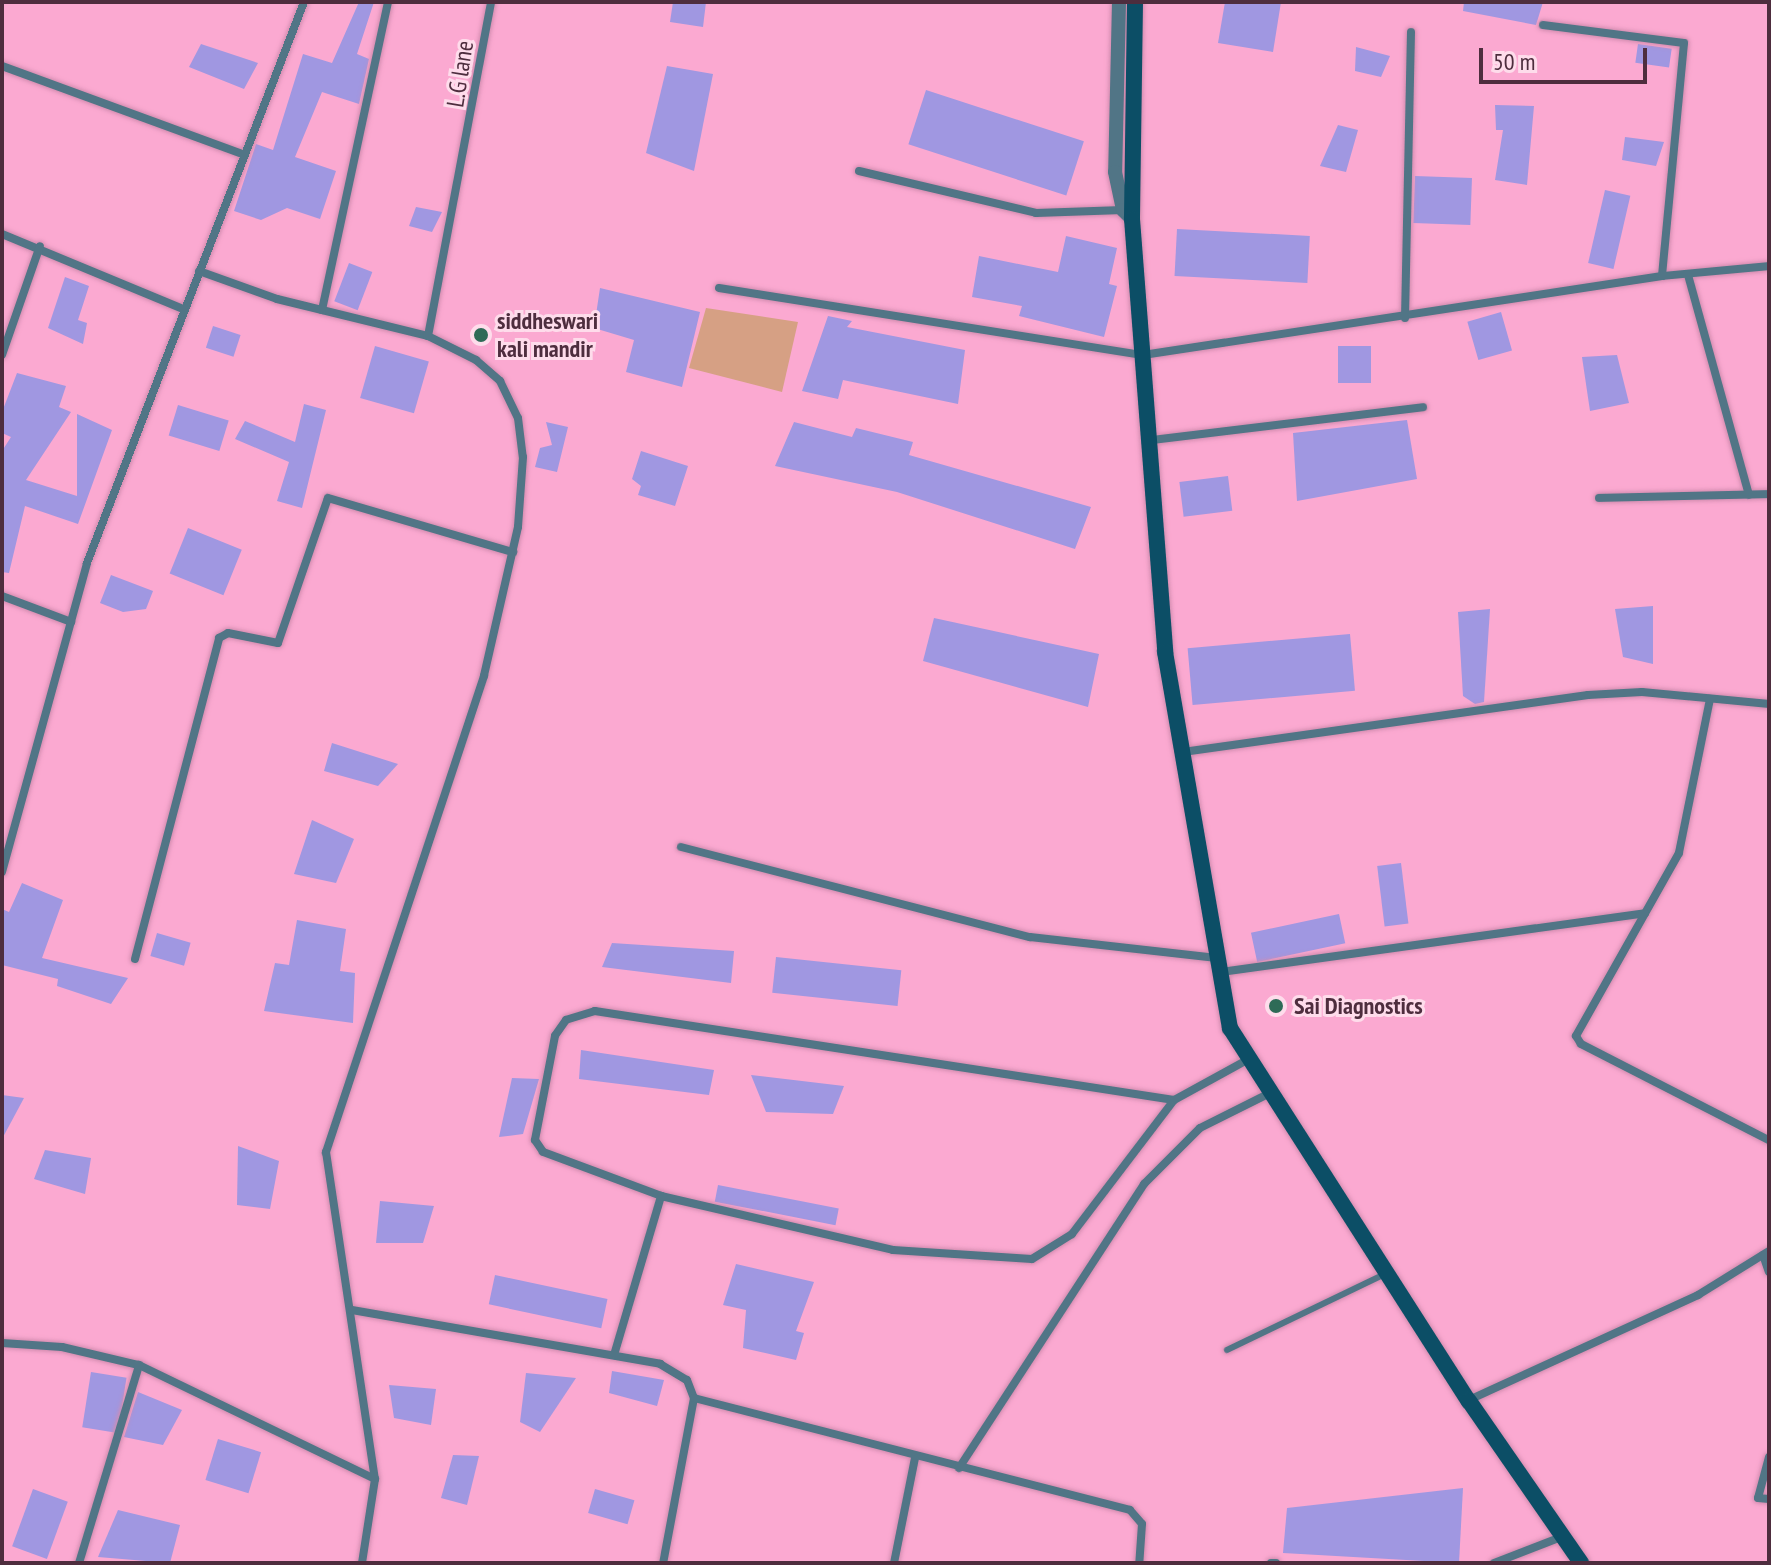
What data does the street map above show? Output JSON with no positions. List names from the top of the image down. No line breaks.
{"streets":{"street":["L.G lane"]},"places":["siddheswari kali mandir","Sai Diagnostics"],"scale_bar":"50 m"}
